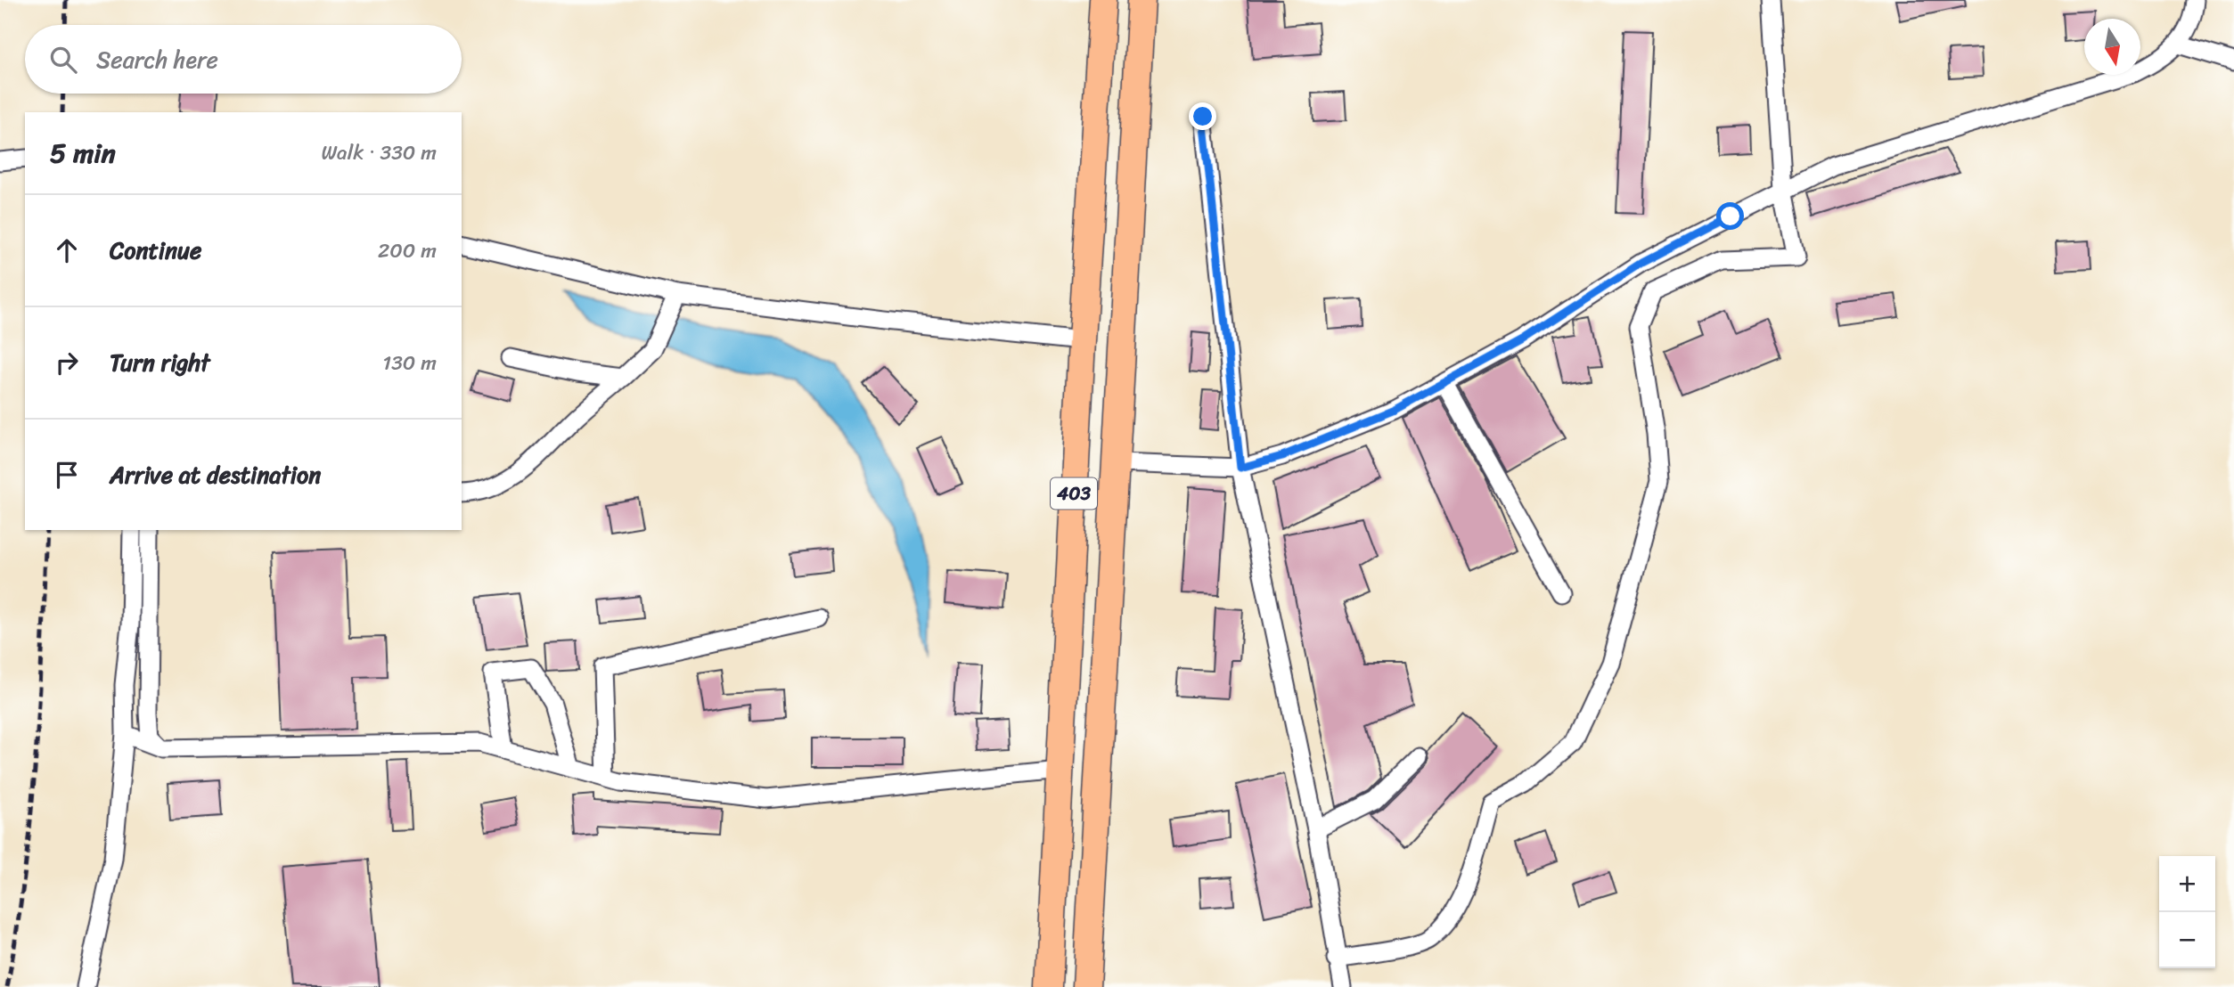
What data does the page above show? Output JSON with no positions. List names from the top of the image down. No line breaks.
{"streets":{"highway":["403"]},"north":"bottom","page":{"search":"Search here","heading":["5 min","Walk · 330 m"],"list":[["Continue","200 m"],["Turn right","130 m"],"Arrive at destination"],"map_buttons":["+","−"]}}
